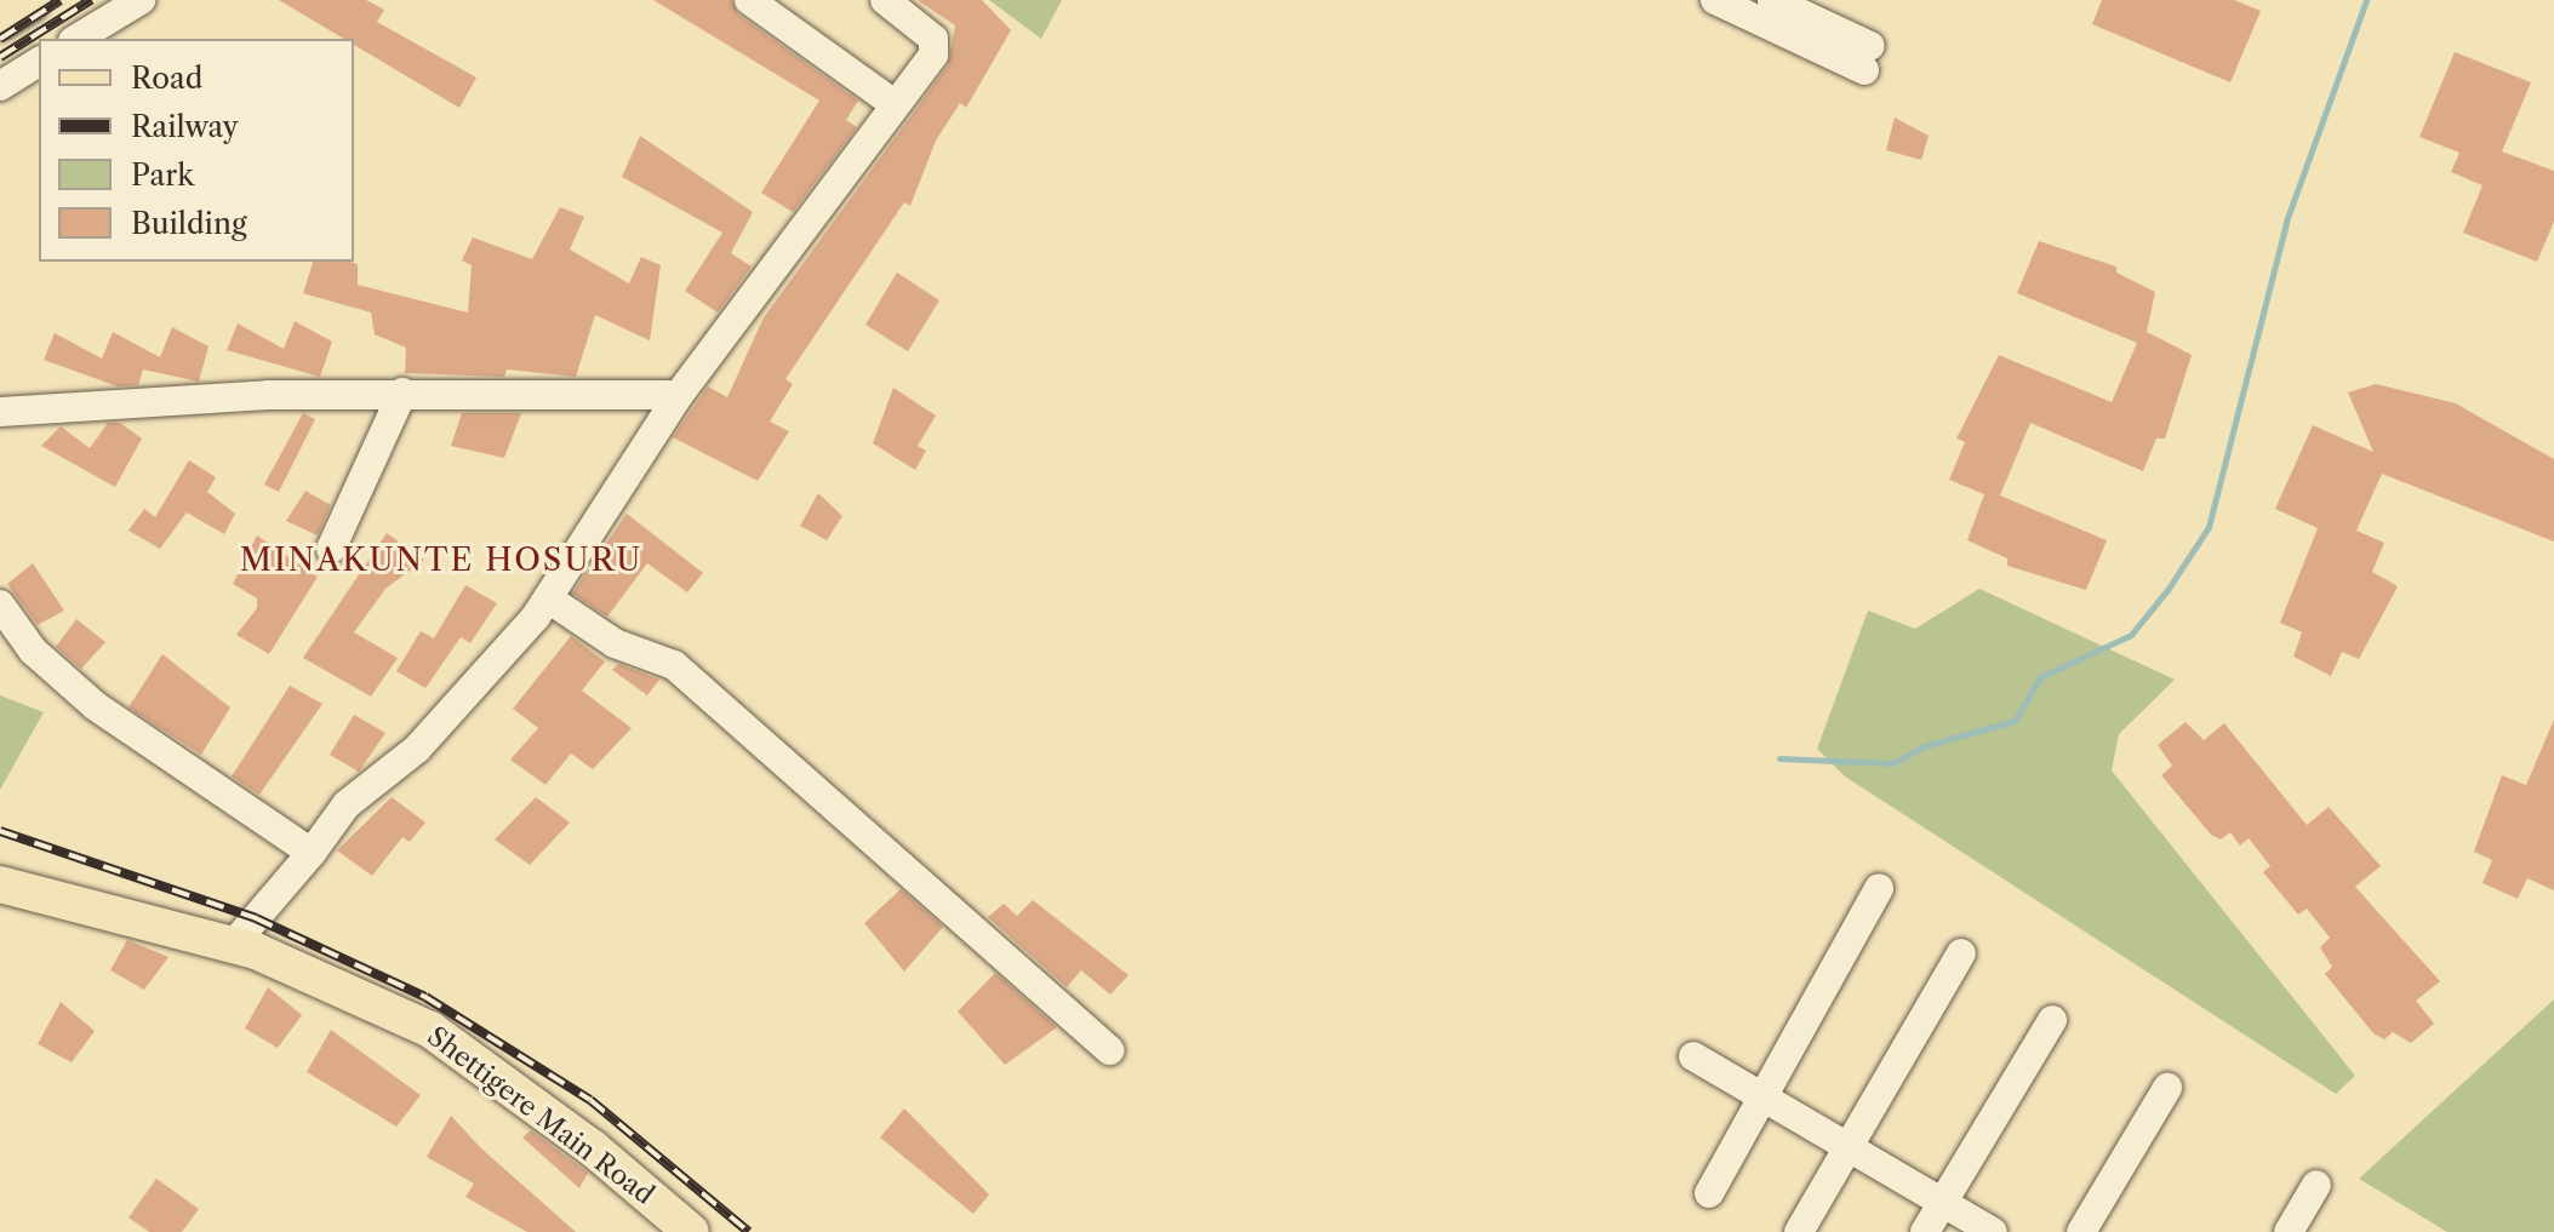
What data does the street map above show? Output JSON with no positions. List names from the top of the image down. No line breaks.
{"streets":{"main road":["Shettigere Main Road"]},"districts":["MINAKUNTE HOSURU"],"legend":["Road","Railway","Park","Building"]}
